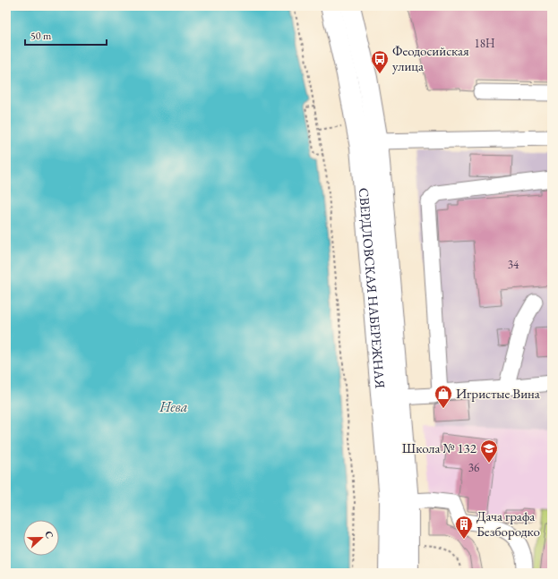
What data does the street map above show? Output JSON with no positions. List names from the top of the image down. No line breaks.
{"streets":{"main road":["СВЕРДЛОВСКАЯ НАБЕРЕЖНАЯ"]},"water":["Нева"],"places":{"bus stop":["Феодосийская улица"],"shop":["Игристые Вина"],"school or university":["Школа № 132"],"building":["Дача графа Безбородко"]},"house_numbers":["18Н","34","36"],"scale_bar":"50 m","north":"right"}
